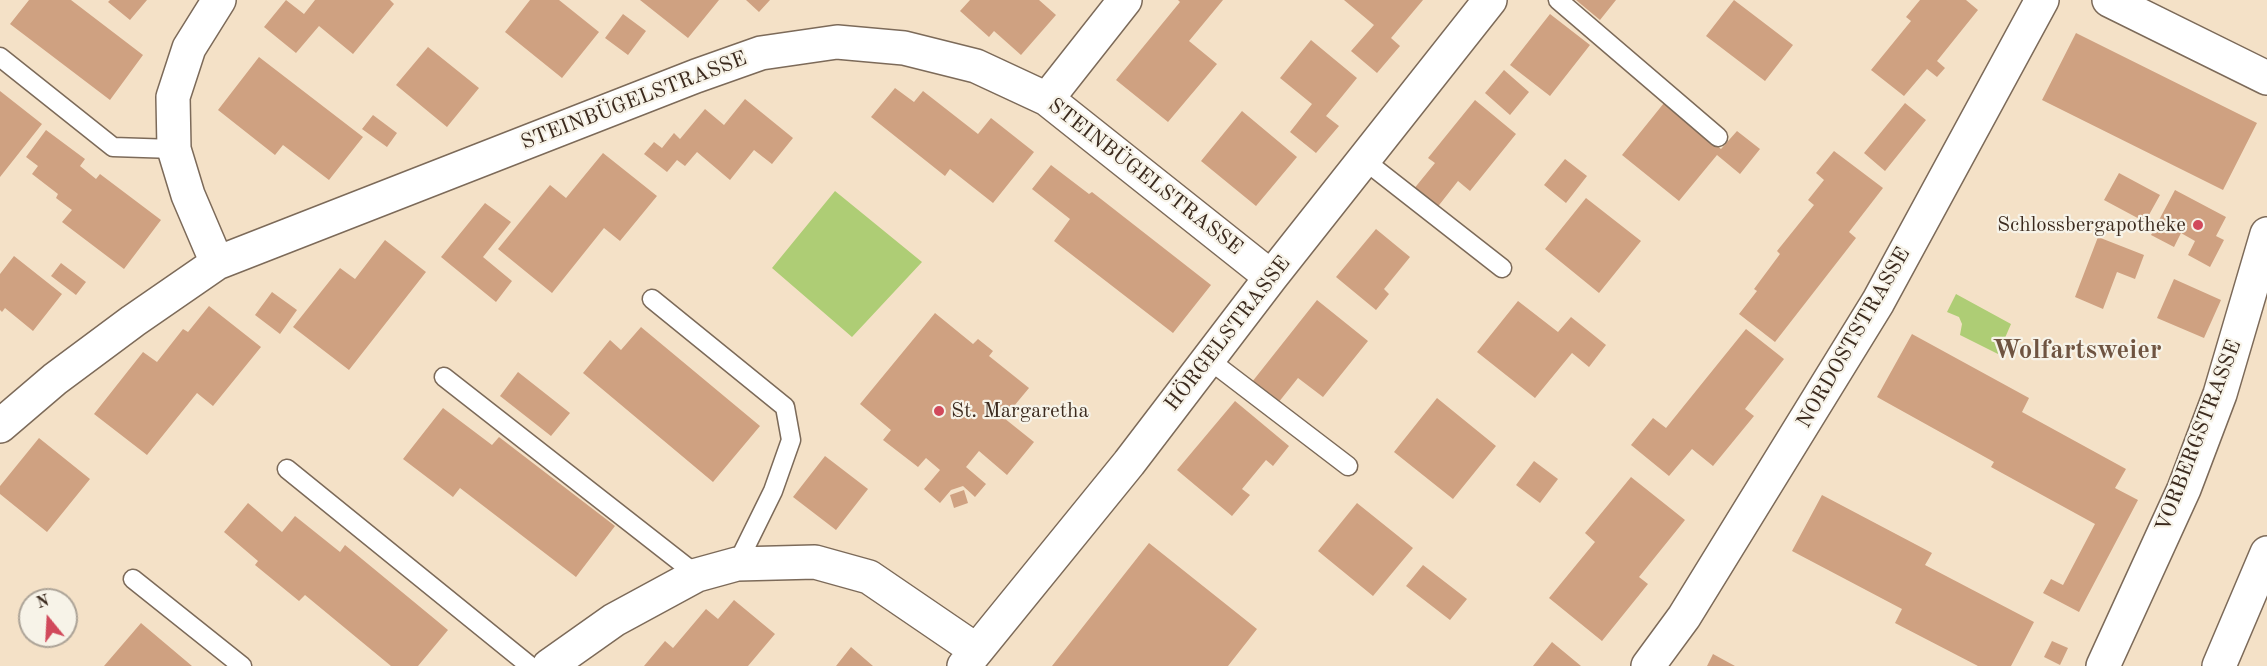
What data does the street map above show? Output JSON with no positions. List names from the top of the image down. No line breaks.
{"streets":{"street":["STEINBÜGELSTRASSE","HÖRGELSTRASSE","NORDOSTSTRASSE","VORBERGSTRASSE"]},"crossings":[["STEINBÜGELSTRASSE","HÖRGELSTRASSE"]],"districts":["Wolfartsweier"],"places":["Schlossbergapotheke","St. Margaretha"],"north":"top"}
